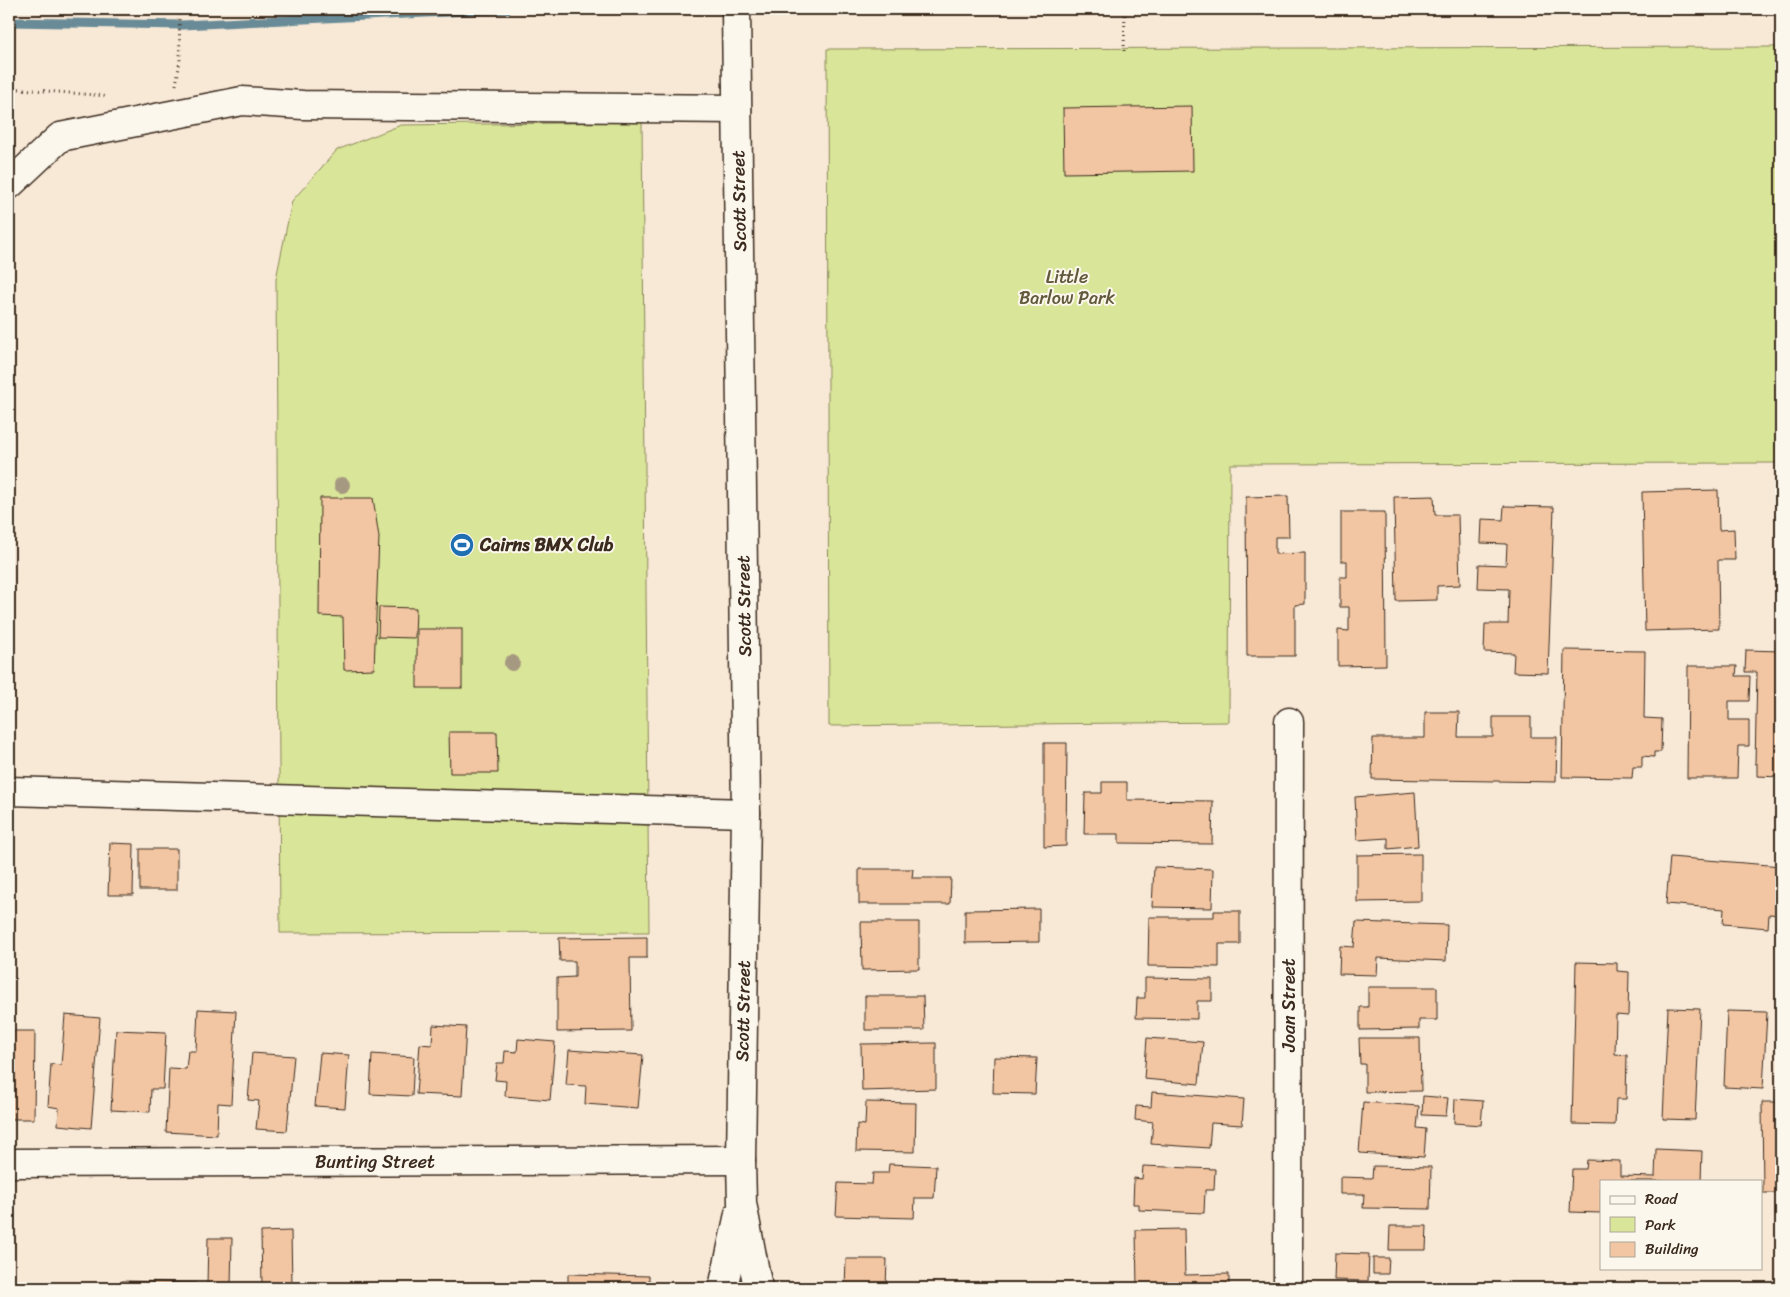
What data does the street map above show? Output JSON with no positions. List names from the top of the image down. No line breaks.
{"streets":{"street":["Scott Street","Joan Street","Bunting Street"]},"crossings":[["Scott Street","Bunting Street"]],"parks":["Little Barlow Park"],"places":{"sports":["Cairns BMX Club"]},"legend":["Road","Park","Building"]}
